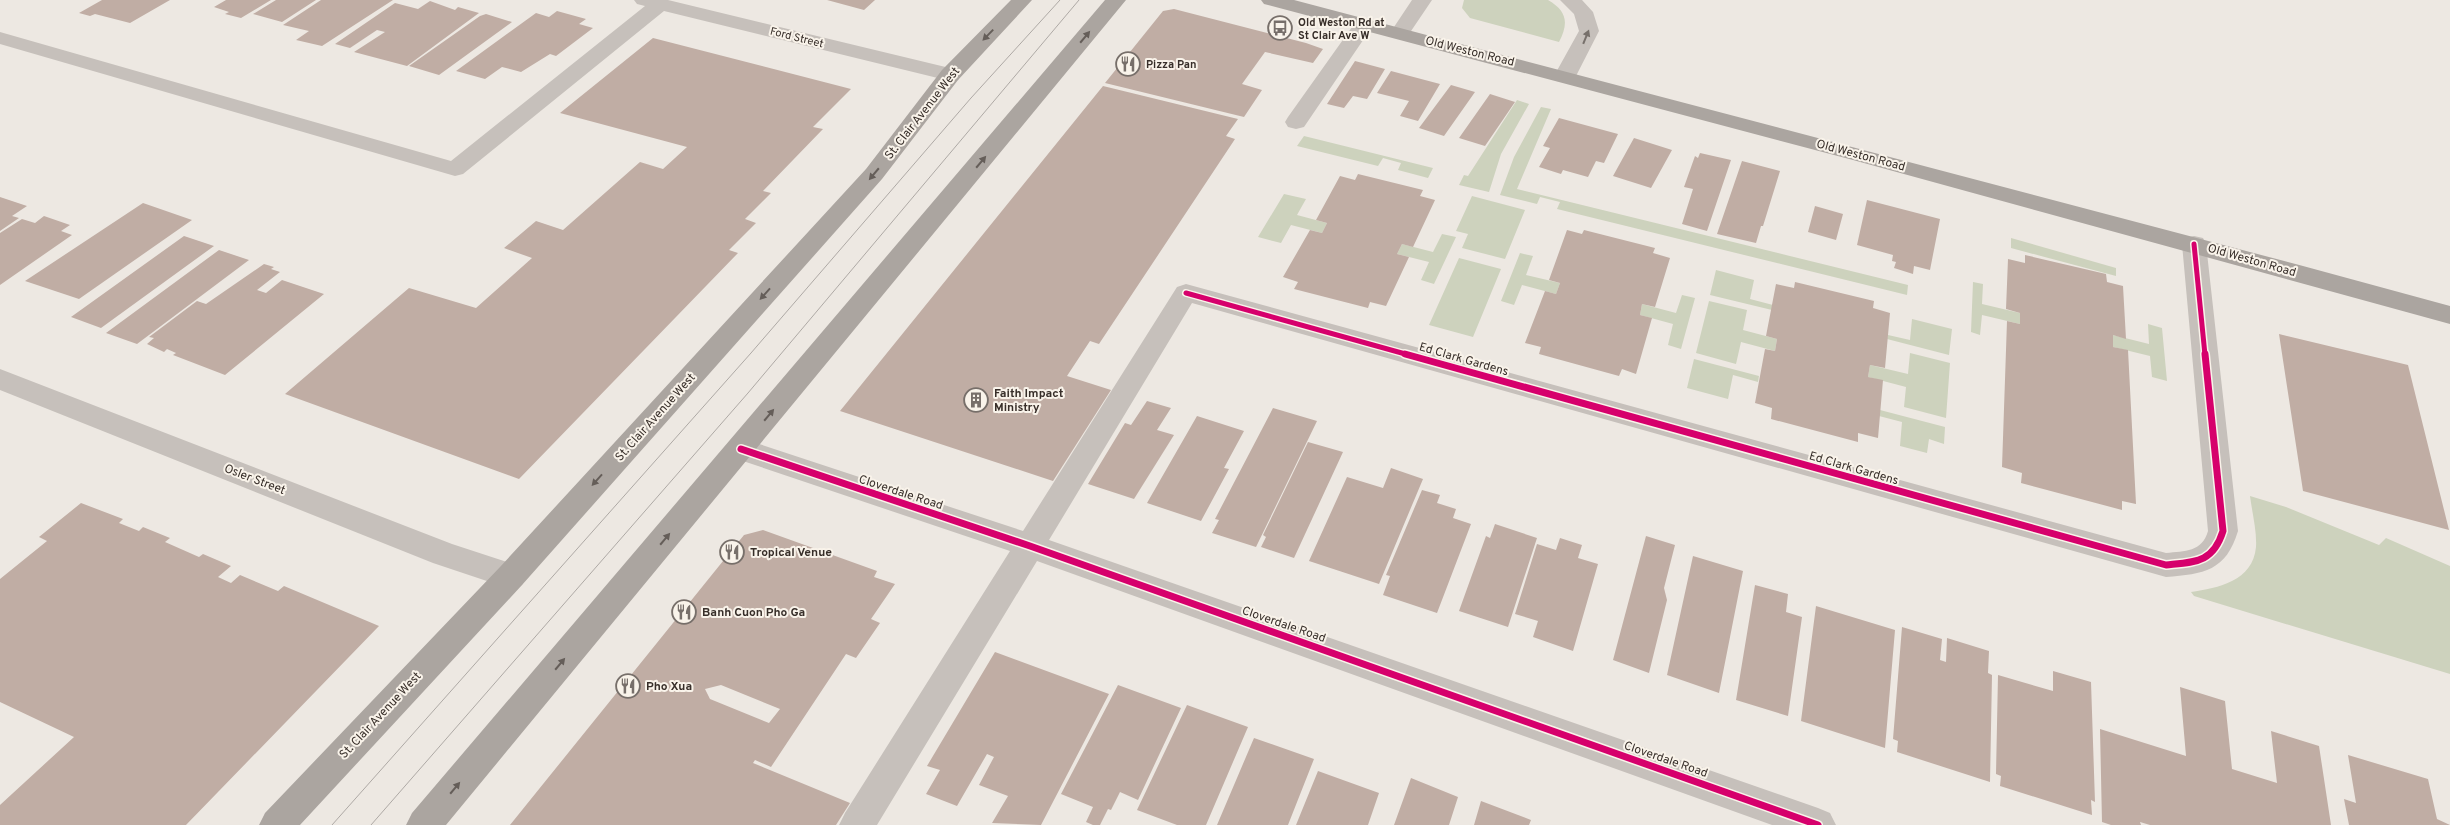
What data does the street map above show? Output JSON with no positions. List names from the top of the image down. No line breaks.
{"streets":{"main road":["Old Weston Road","St. Clair Avenue West"],"street":["Ford Street","Ed Clark Gardens","Osler Street","Cloverdale Road"]},"crossings":[["Ford Street","St. Clair Avenue West"],["Old Weston Road","Ed Clark Gardens"],["St. Clair Avenue West","Osler Street"],["Ed Clark Gardens","Cloverdale Road"]],"places":{"bus stop":["Old Weston Rd at St Clair Ave W"],"restaurant":["Pizza Pan","Tropical Venue","Banh Cuon Pho Ga","Pho Xua"],"building":["Faith Impact Ministry"]}}
